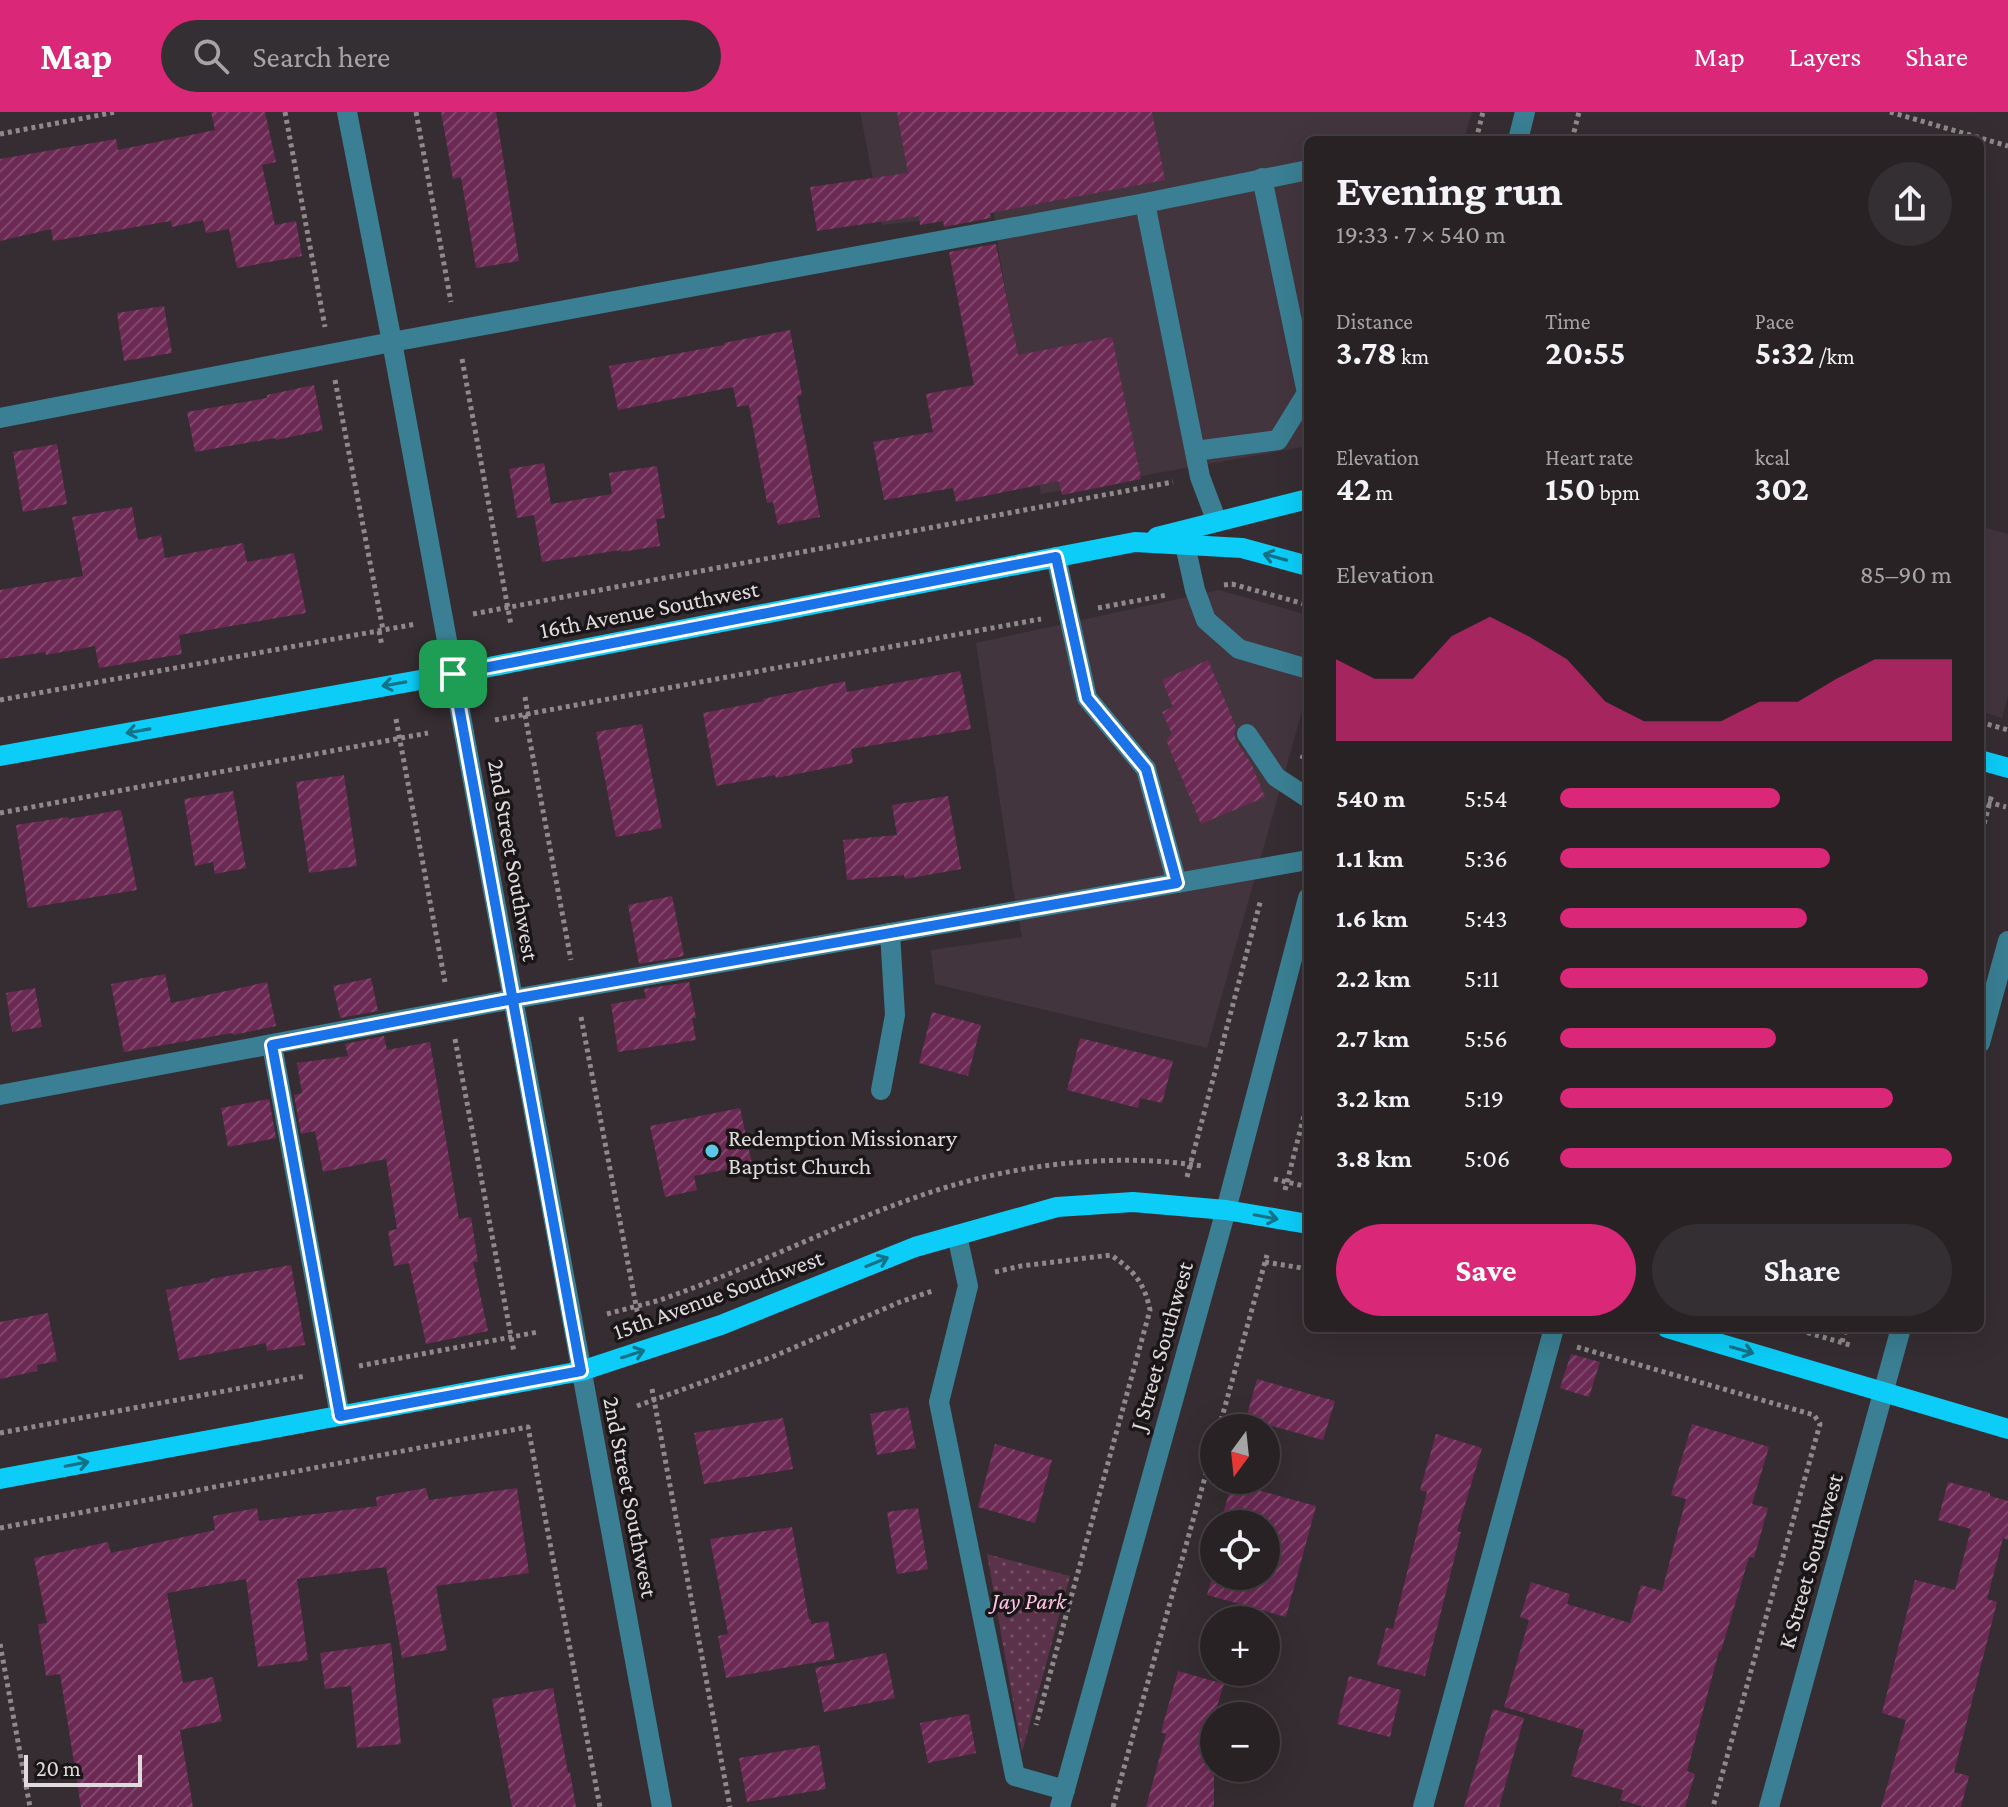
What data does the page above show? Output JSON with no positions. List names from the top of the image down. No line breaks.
{"streets":{"main road":["16th Avenue Southwest","15th Avenue Southwest"],"street":["2nd Street Southwest","J Street Southwest","K Street Southwest"]},"crossings":[["16th Avenue Southwest","2nd Street Southwest"],["2nd Street Southwest","15th Avenue Southwest"],["15th Avenue Southwest","J Street Southwest"]],"one_way":["16th Avenue Southwest","15th Avenue Southwest"],"parks":["Jay Park"],"places":["Redemption Missionary Baptist Church"],"scale_bar":"20 m","north":"bottom","page":{"header":"Map","search":"Search here","nav":["Map","Layers","Share"],"heading":["Evening run","19:33 · 7 × 540 m"],"stats":[["Distance","3.78 km"],["Time","20:55"],["Pace","5:32 /km"],["Elevation","42 m"],["Heart rate","150 bpm"],["kcal","302"]],"chart":["Elevation","85–90 m"],"list":[{"name":"540 m","note":"5:54"},{"name":"1.1 km","note":"5:36"},{"name":"1.6 km","note":"5:43"},{"name":"2.2 km","note":"5:11"},{"name":"2.7 km","note":"5:56"},{"name":"3.2 km","note":"5:19"},{"name":"3.8 km","note":"5:06"}],"buttons":["Save","Share"],"map_buttons":["+","−"],"scale":"20 m"}}
